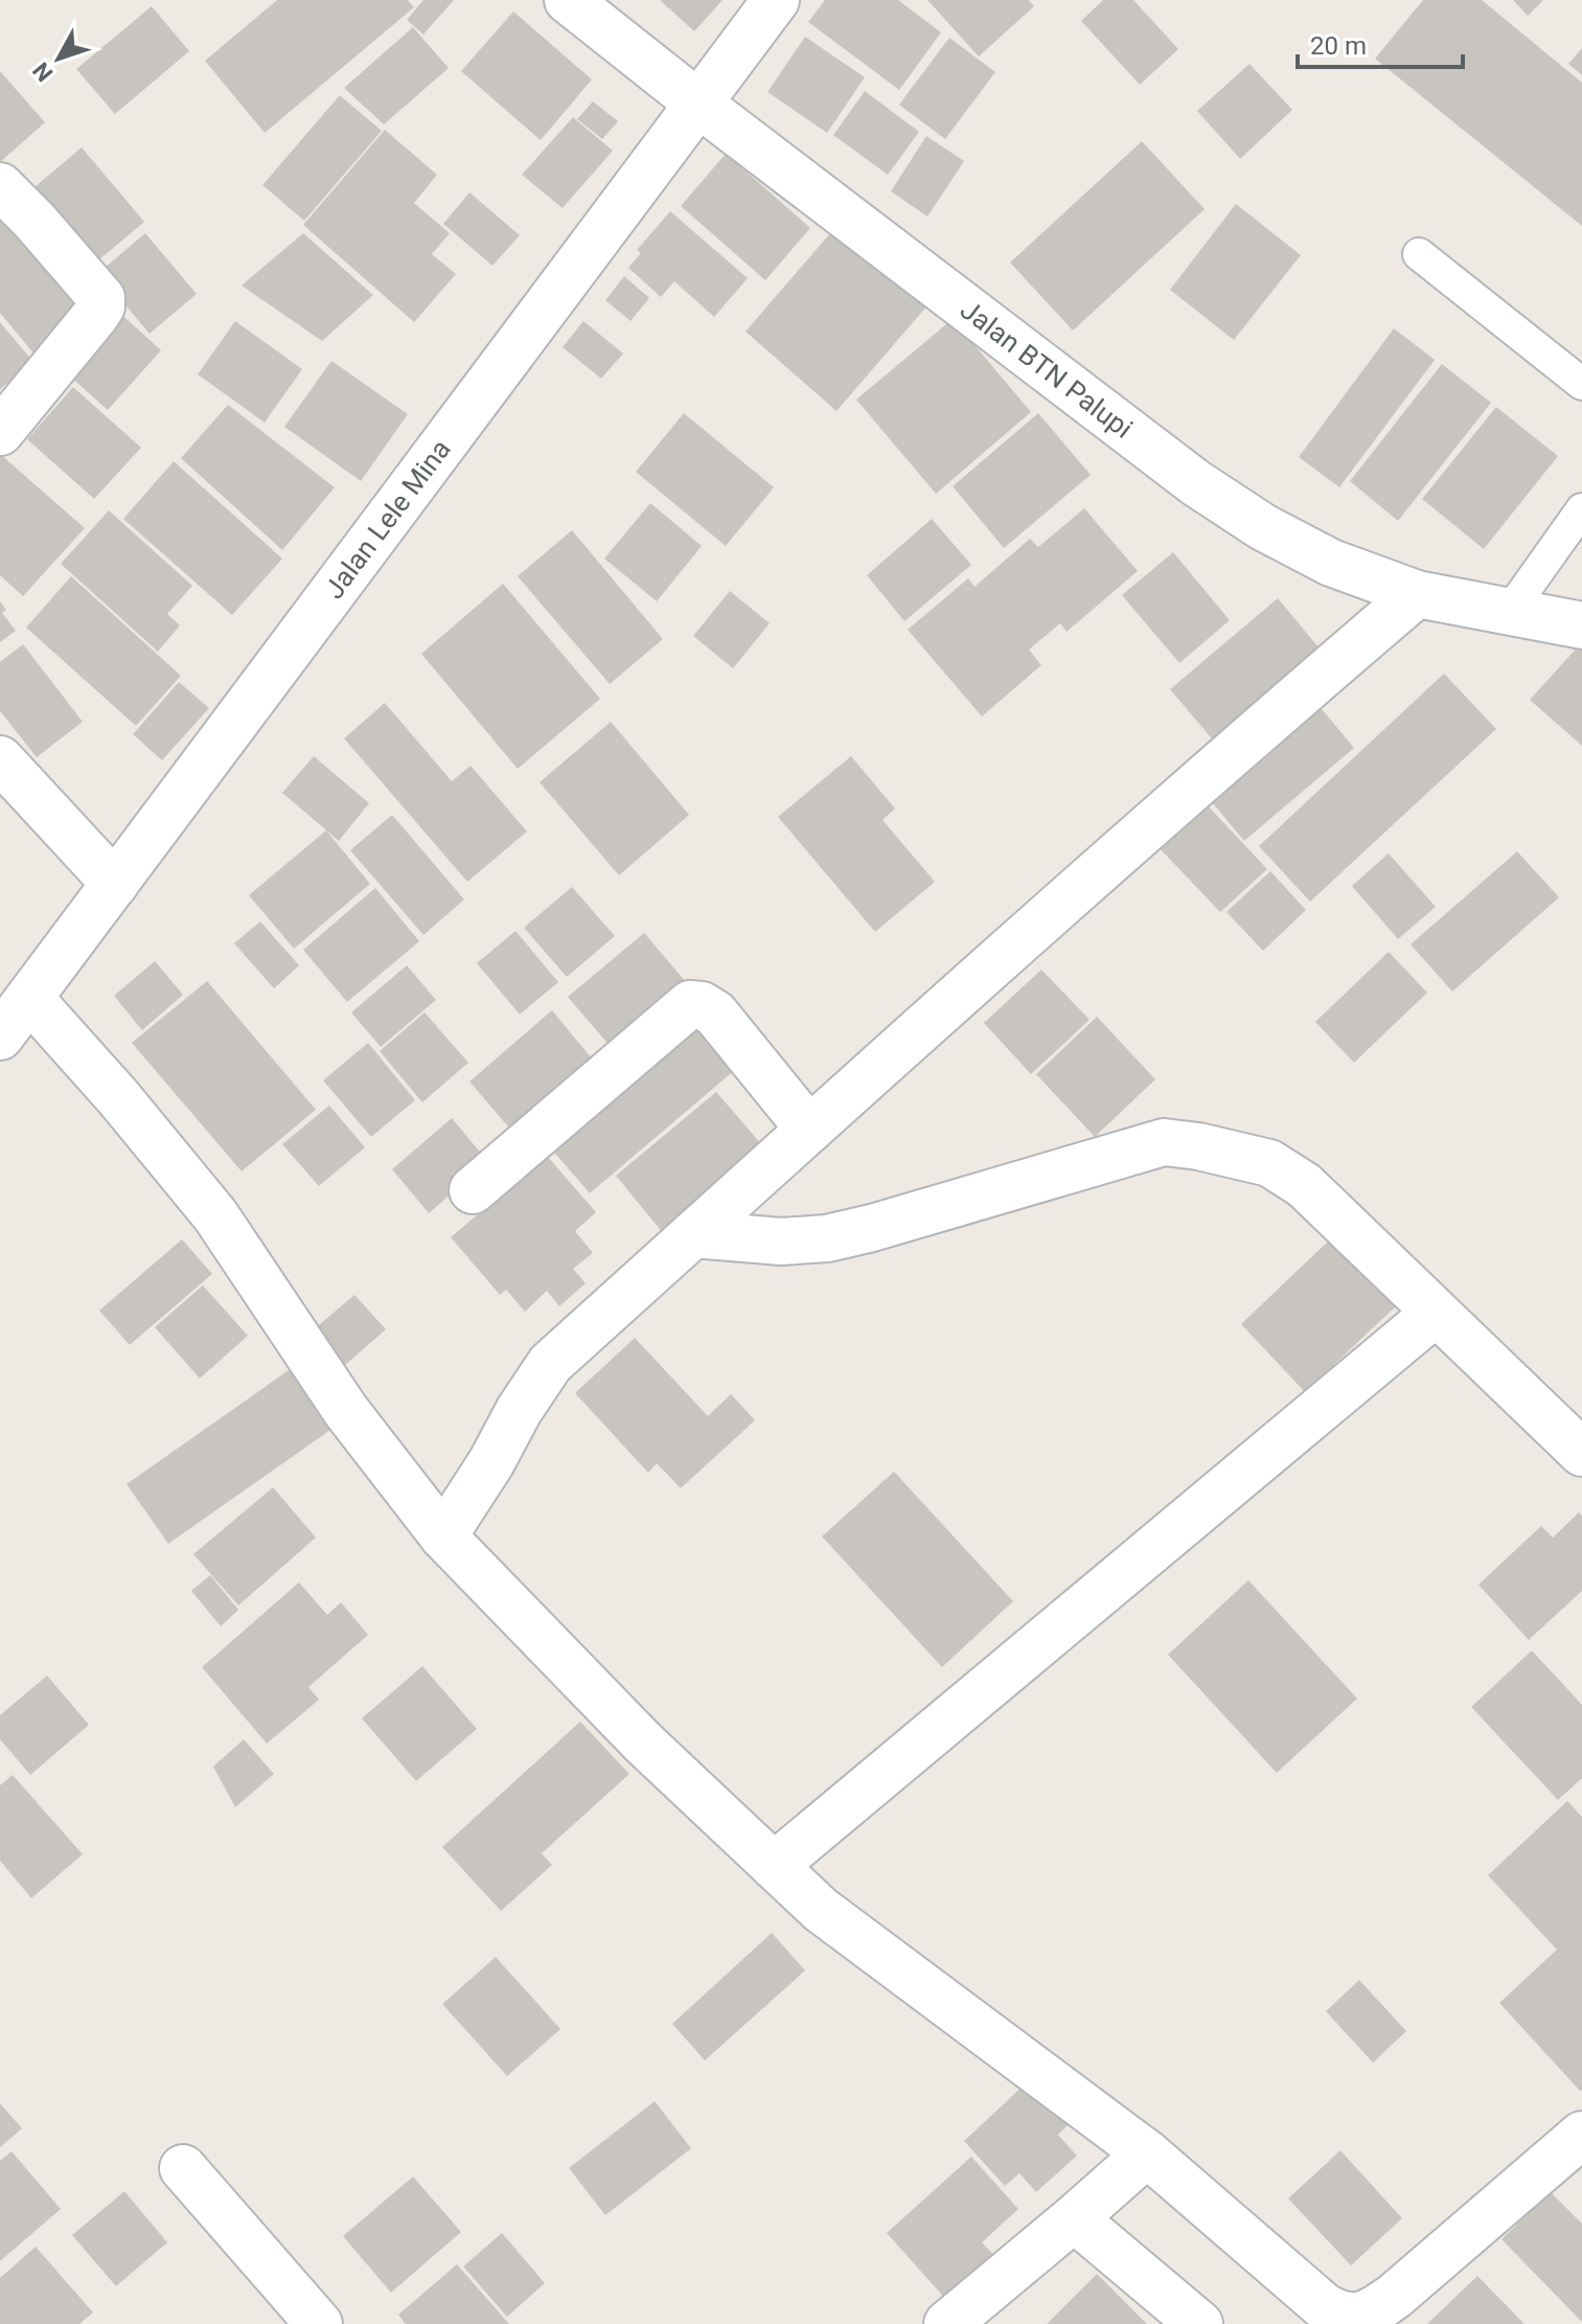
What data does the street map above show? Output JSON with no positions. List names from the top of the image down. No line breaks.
{"streets":{"street":["Jalan BTN Palupi","Jalan Lele Mina"]},"crossings":[["Jalan BTN Palupi","Jalan Lele Mina"]],"scale_bar":"20 m","north":"bottom left"}
